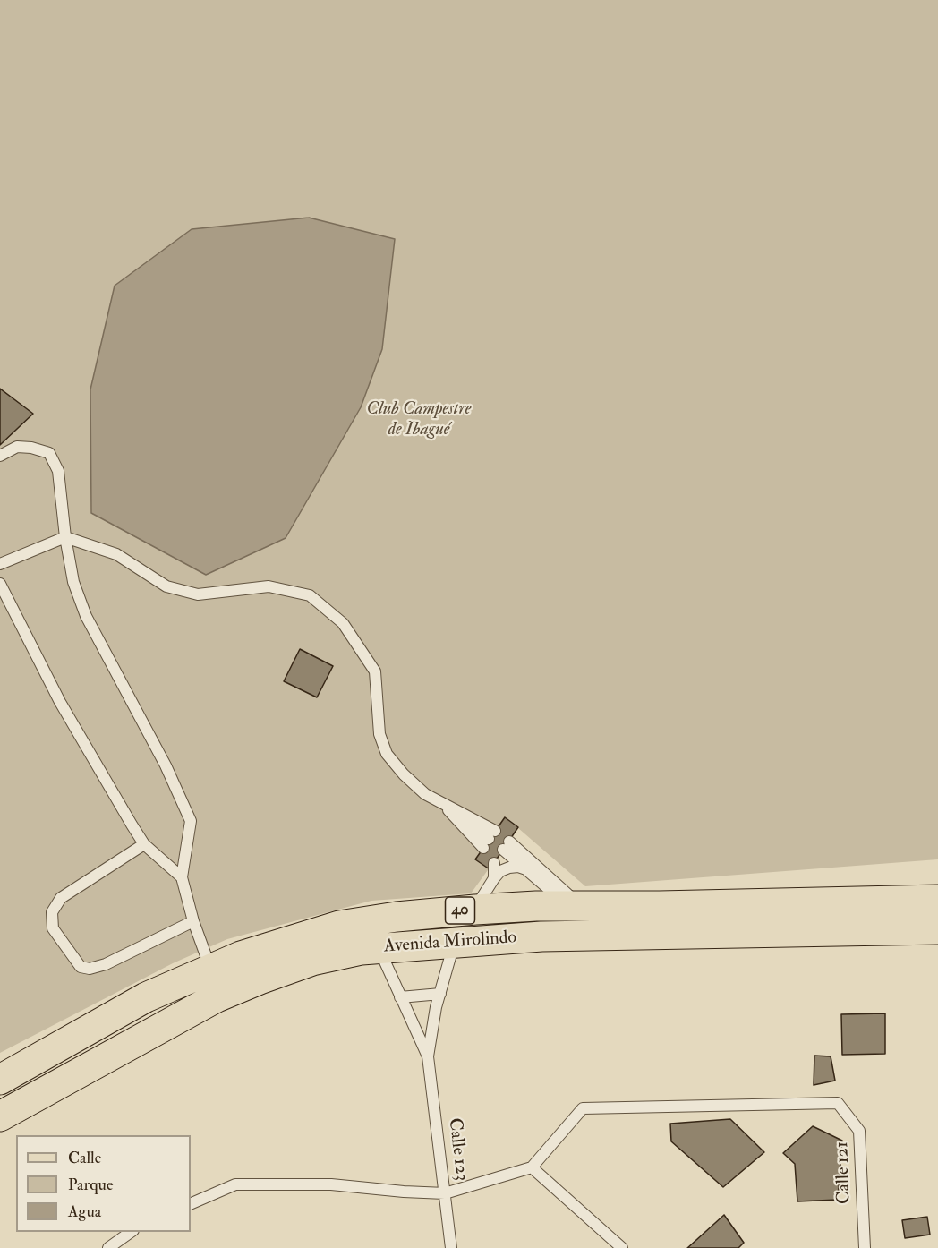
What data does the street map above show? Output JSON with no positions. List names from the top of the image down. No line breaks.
{"streets":{"main road":["40","Avenida Mirolindo"],"lane":["Calle 123","Calle 121"]},"crossings":[["Avenida Mirolindo","Calle 123"]],"parks":["Club Campestre de Ibagué"],"legend":["Calle","Parque","Agua"]}
